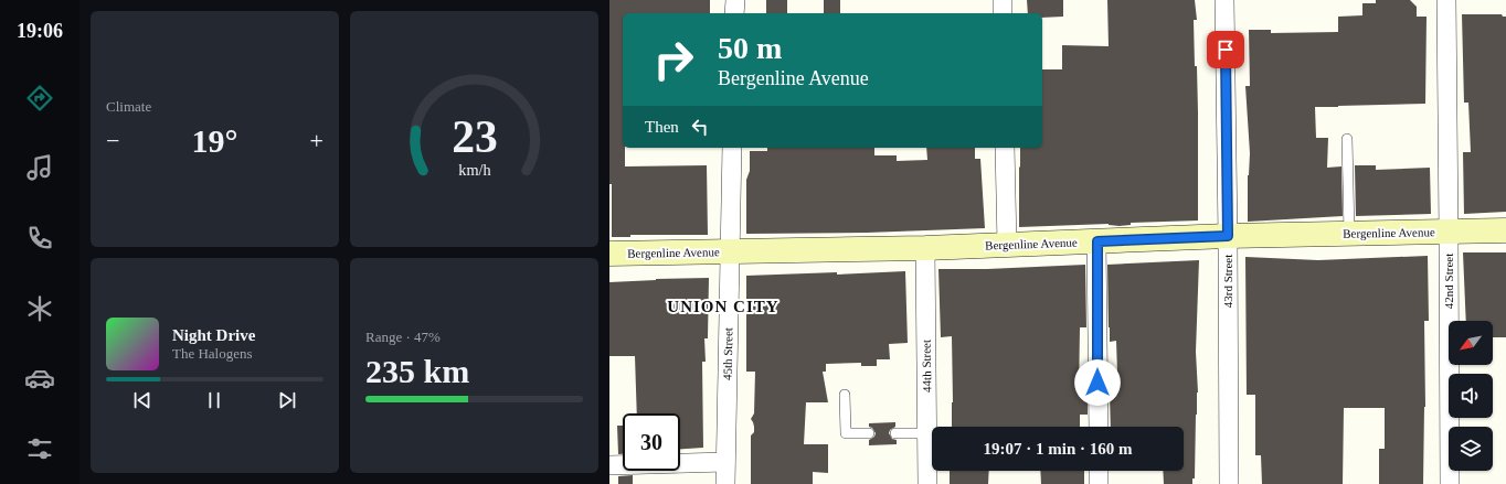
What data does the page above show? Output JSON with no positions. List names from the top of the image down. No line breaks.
{"streets":{"street":["Bergenline Avenue","43rd Street","42nd Street","45th Street","44th Street"]},"crossings":[["Bergenline Avenue","43rd Street"],["Bergenline Avenue","42nd Street"],["Bergenline Avenue","45th Street"],["Bergenline Avenue","44th Street"]],"districts":["UNION CITY"],"north":"bottom left","page":{"tabs":"19:06","tile":["Climate",["Range · 47%","235 km"]],"turn":["50 m","Bergenline Avenue"],"then":"Then","heat":["−","19°","+"],"song":["Night Drive","The Halogens"],"limit":"30","trip":"19:07 · 1 min · 160 m","gauge":["23","km/h"]}}
